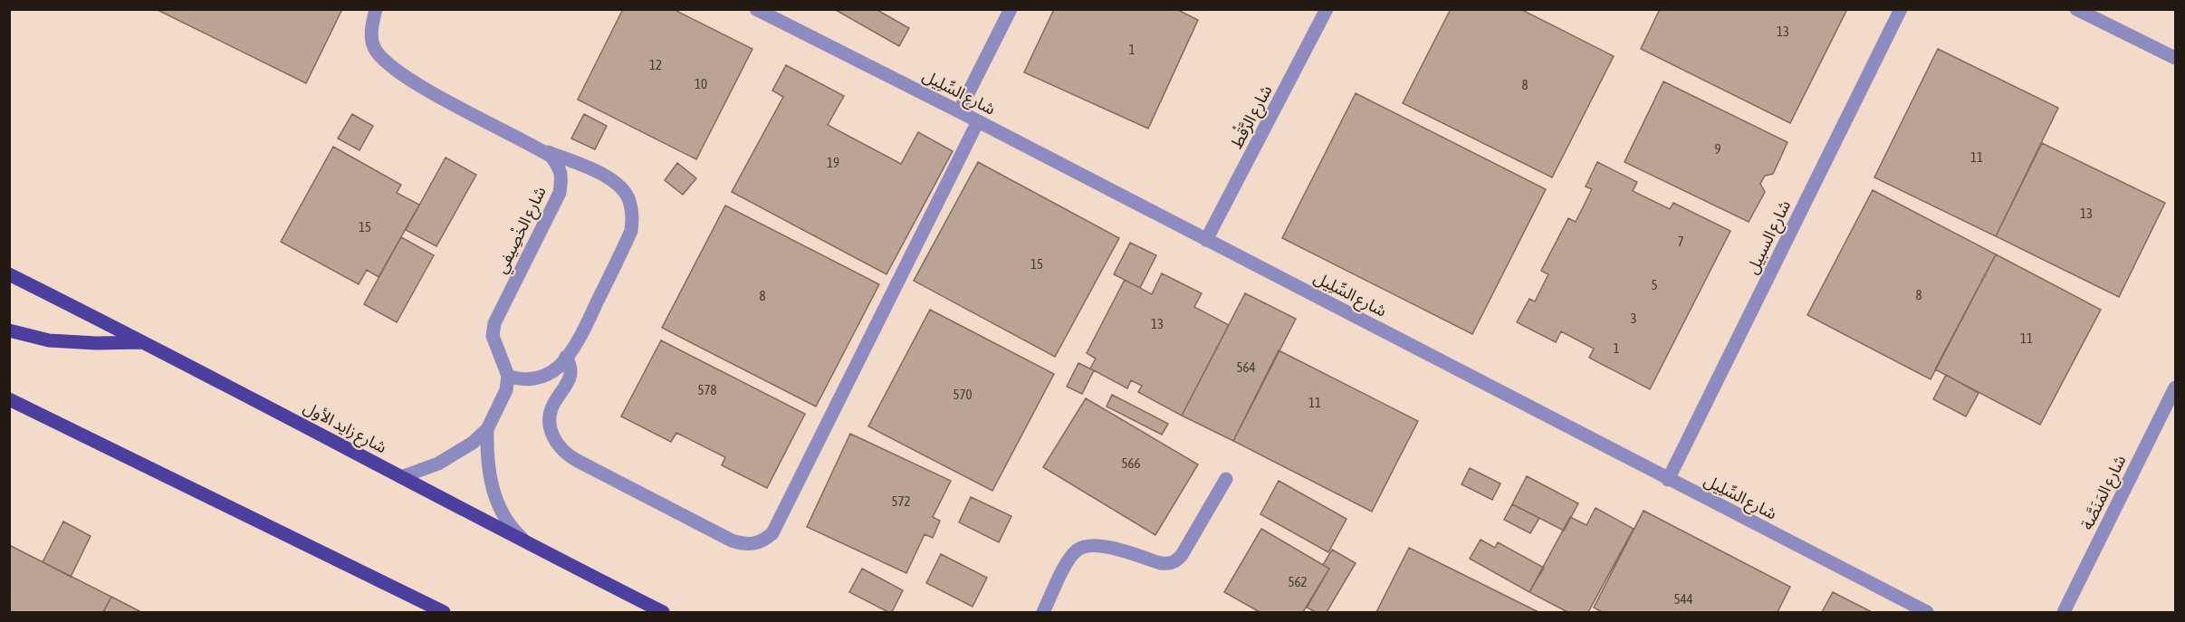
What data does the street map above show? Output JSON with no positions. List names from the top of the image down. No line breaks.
{"streets":{"main road":["شارع زايد الأول"],"street":["شارع السِّلِيل","شارع الرَّقْط","شارع الخْصِيفي","شارع السبيل","شارع المَنَصَّة"]},"crossings":[["شارع السِّلِيل","شارع الرَّقْط"],["شارع السِّلِيل","شارع السبيل"]],"house_numbers":["13","1","12","10","8","9","11","19","13","15","7","15","5","8","8","3","13","11","1","564","578","570","11","566","572","562","544"]}
